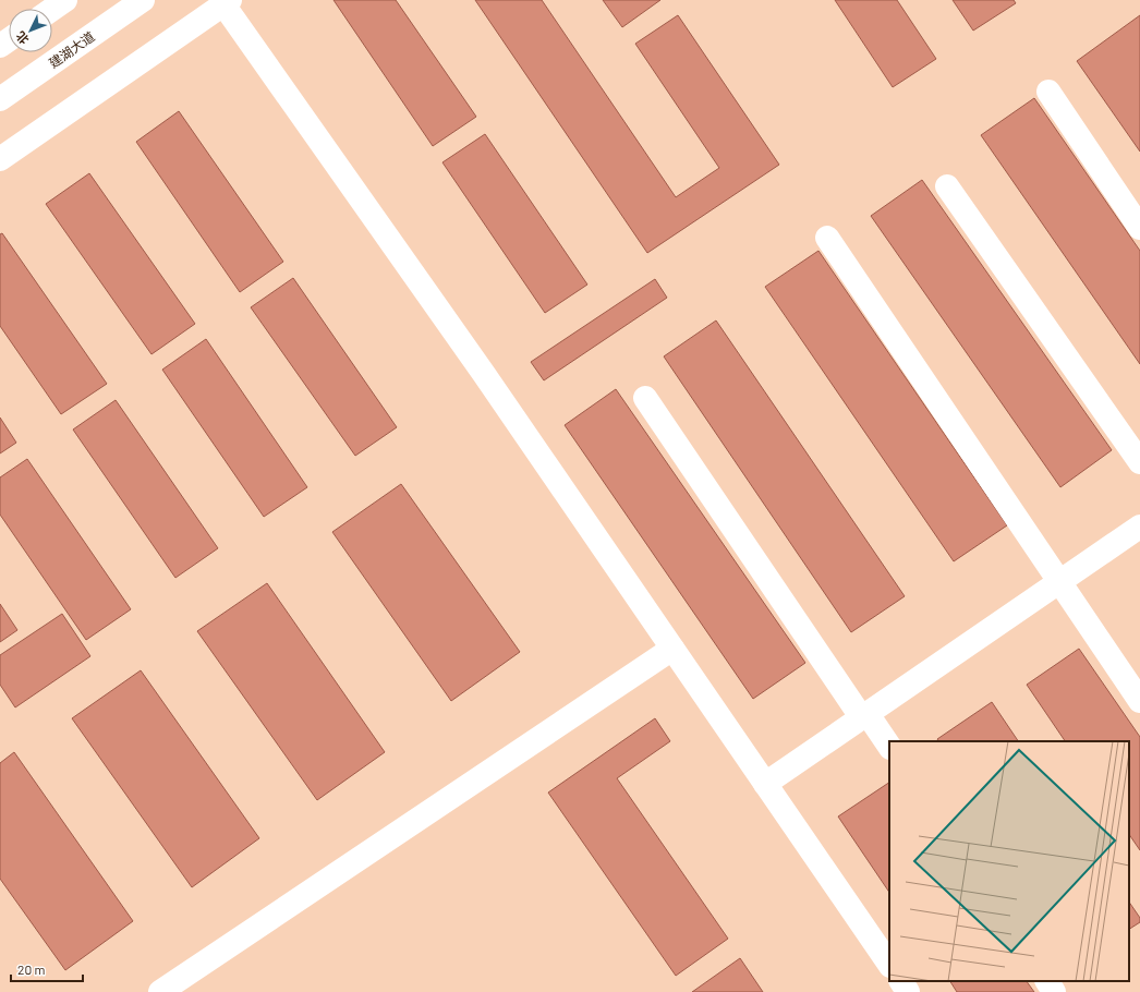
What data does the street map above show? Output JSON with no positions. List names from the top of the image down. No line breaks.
{"streets":{"street":["建湖大道"]},"scale_bar":"20 m","north":"bottom left"}
